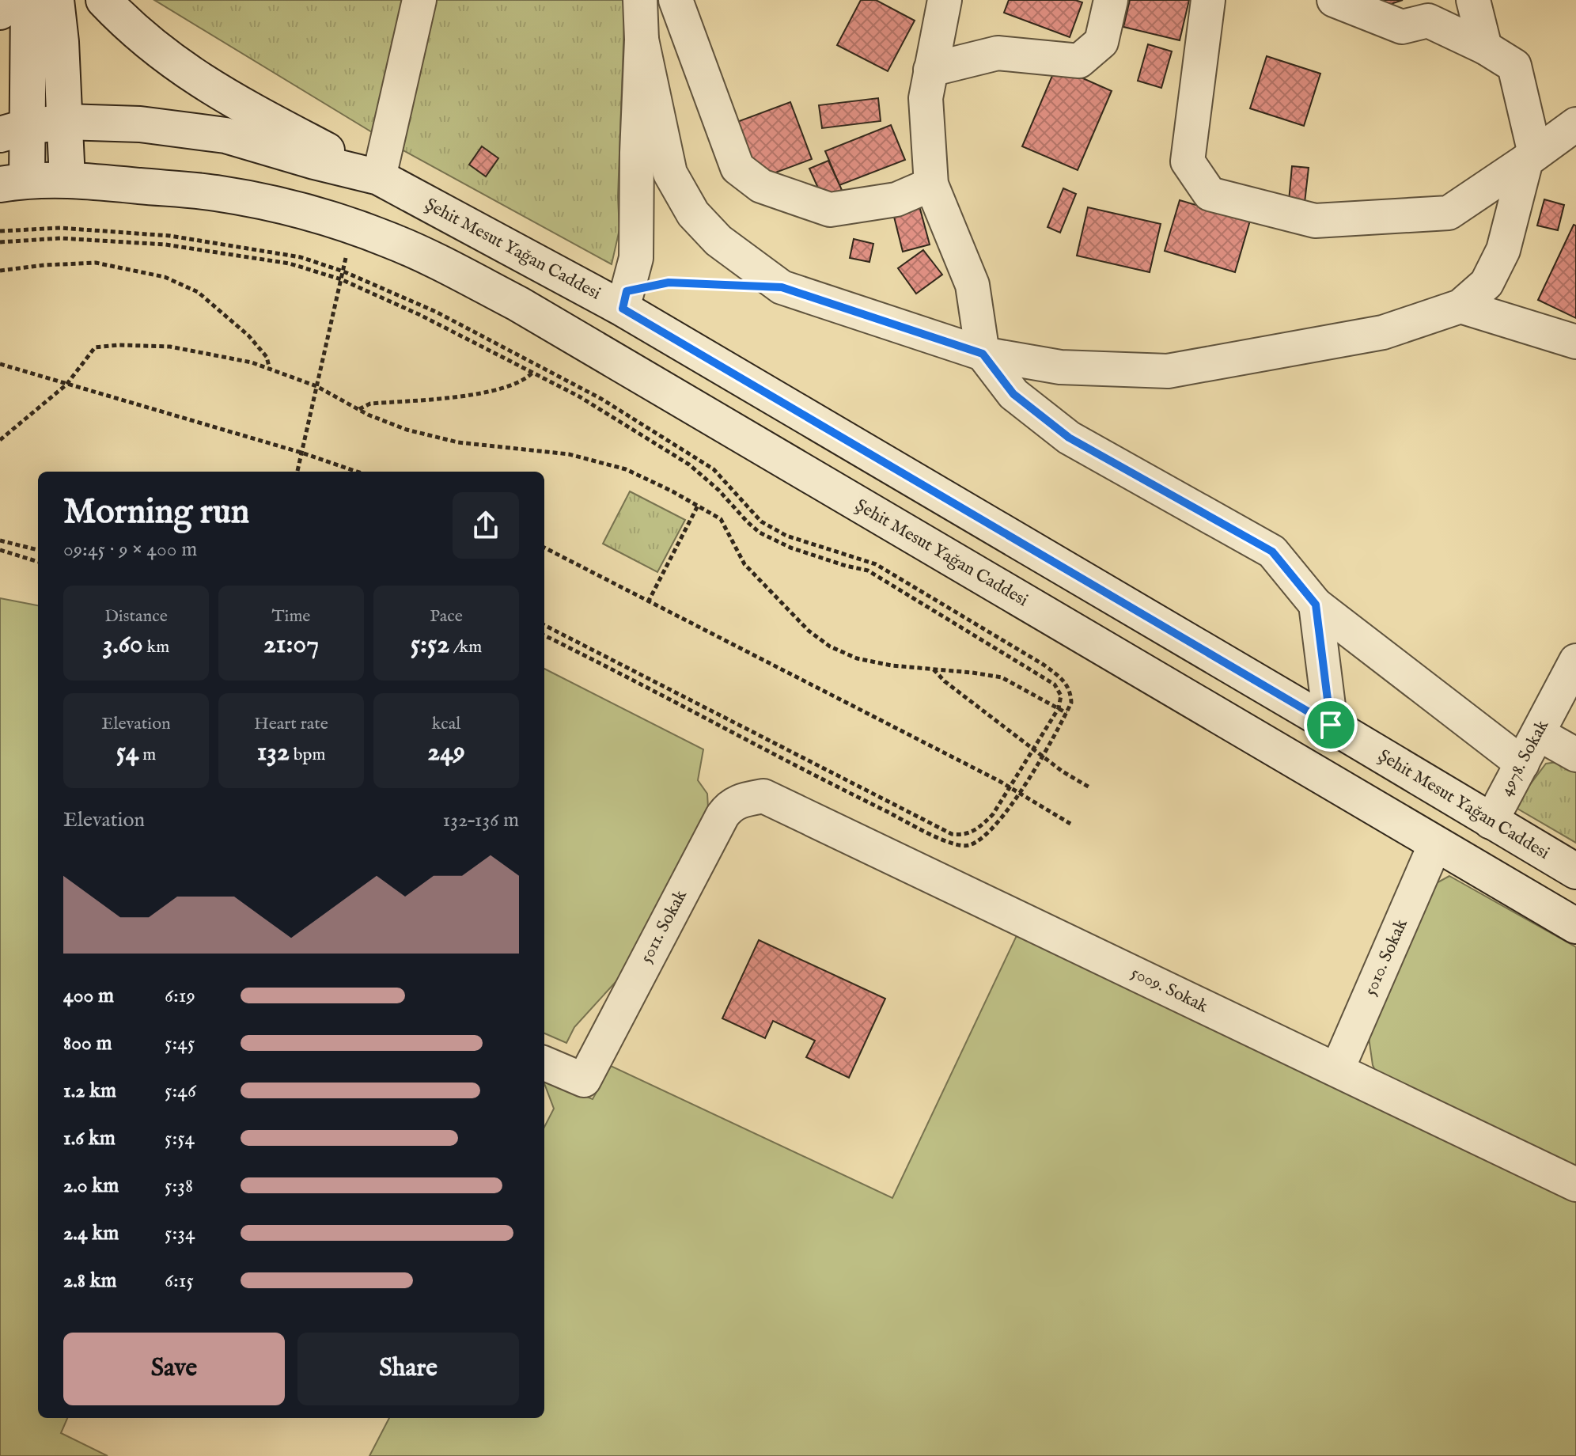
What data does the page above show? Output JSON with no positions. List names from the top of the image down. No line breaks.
{"streets":{"main road":["Şehit Mesut Yağan Caddesi"],"street":["4978. Sokak","5011. Sokak","5010. Sokak","5009. Sokak"]},"crossings":[["Şehit Mesut Yağan Caddesi","4978. Sokak"],["Şehit Mesut Yağan Caddesi","5010. Sokak"],["5011. Sokak","5009. Sokak"],["5010. Sokak","5009. Sokak"]],"page":{"heading":["Morning run","09:45 · 9 × 400 m"],"stats":[["Distance","3.60 km"],["Time","21:07"],["Pace","5:52 /km"],["Elevation","54 m"],["Heart rate","132 bpm"],["kcal","249"]],"chart":["Elevation","132–136 m"],"list":[{"name":"400 m","note":"6:19"},{"name":"800 m","note":"5:45"},{"name":"1.2 km","note":"5:46"},{"name":"1.6 km","note":"5:54"},{"name":"2.0 km","note":"5:38"},{"name":"2.4 km","note":"5:34"},{"name":"2.8 km","note":"6:15"}],"buttons":["Save","Share"]}}
